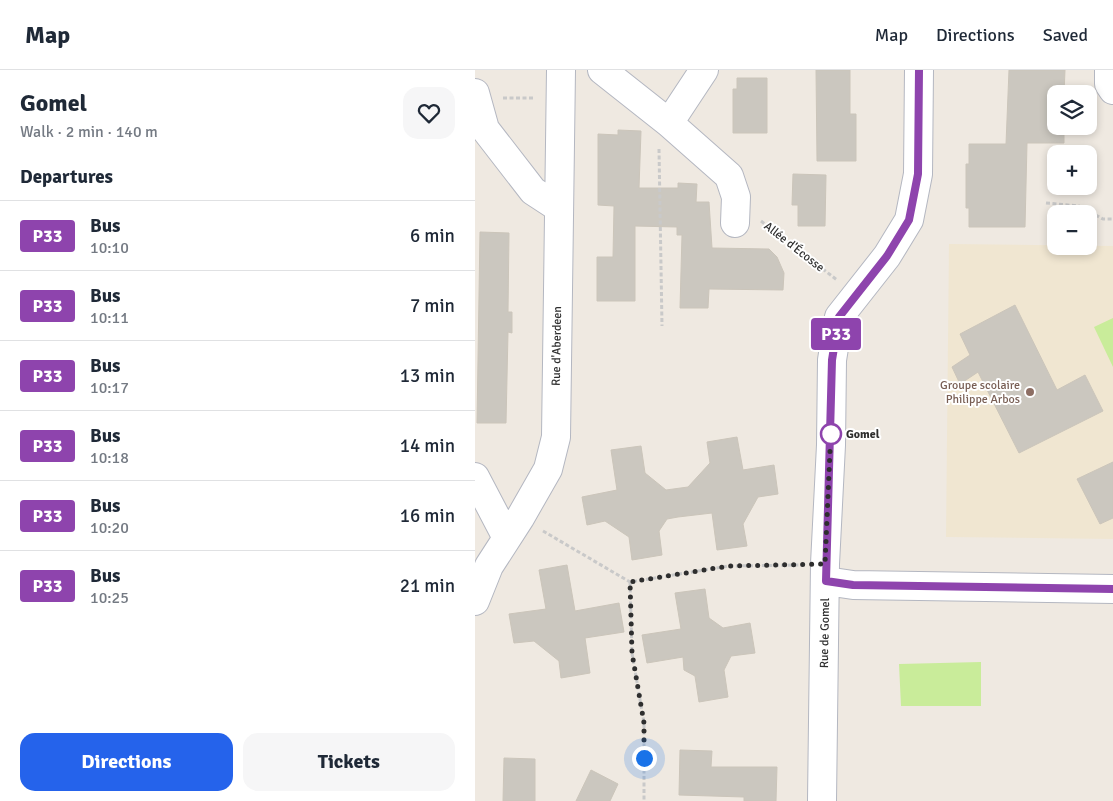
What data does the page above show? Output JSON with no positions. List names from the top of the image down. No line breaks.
{"streets":{"street":["Rue d'Aberdeen","Rue de Gomel"],"path":["Allée d'Écosse"]},"crossings":[["Allée d'Écosse","Rue de Gomel"]],"places":["Groupe scolaire Philippe Arbos","Gomel"],"lines":["bus line P33"],"page":{"header":"Map","nav":["Map","Directions","Saved"],"heading":[["Gomel","Walk · 2 min · 140 m"],"Departures"],"on_map":"P33","map_buttons":["+","−"],"list":[{"mark":"P33","name":"Bus","note":"10:10","value":"6 min"},{"mark":"P33","name":"Bus","note":"10:11","value":"7 min"},{"mark":"P33","name":"Bus","note":"10:17","value":"13 min"},{"mark":"P33","name":"Bus","note":"10:18","value":"14 min"},{"mark":"P33","name":"Bus","note":"10:20","value":"16 min"},{"mark":"P33","name":"Bus","note":"10:25","value":"21 min"}],"buttons":["Directions","Tickets"]}}
